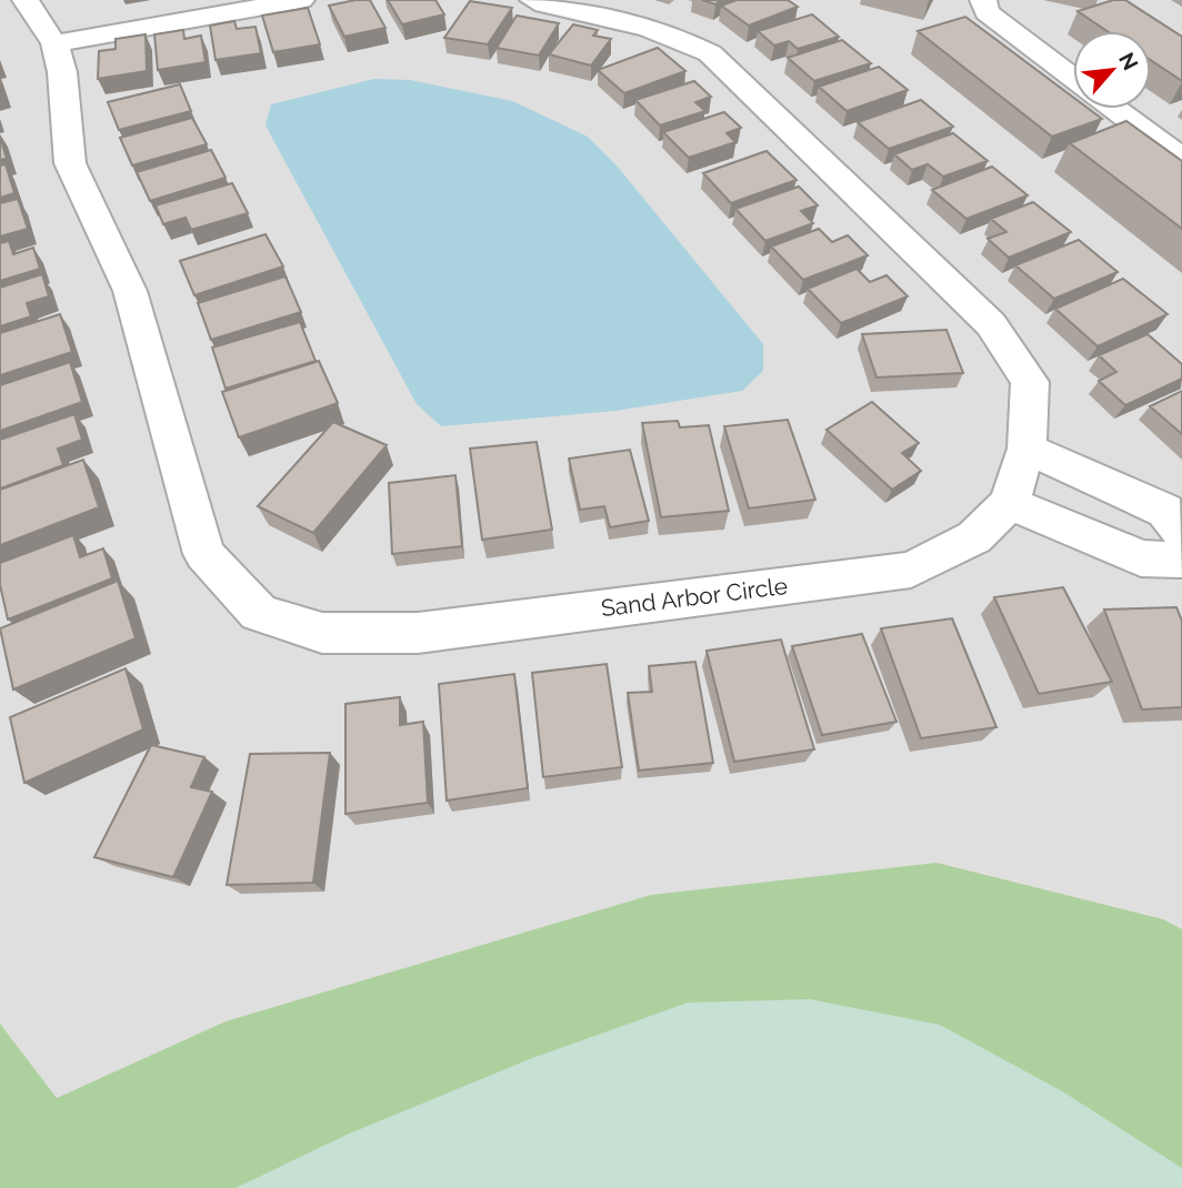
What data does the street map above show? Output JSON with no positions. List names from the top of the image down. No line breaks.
{"streets":{"street":["Sand Arbor Circle"]},"north":"top right"}
